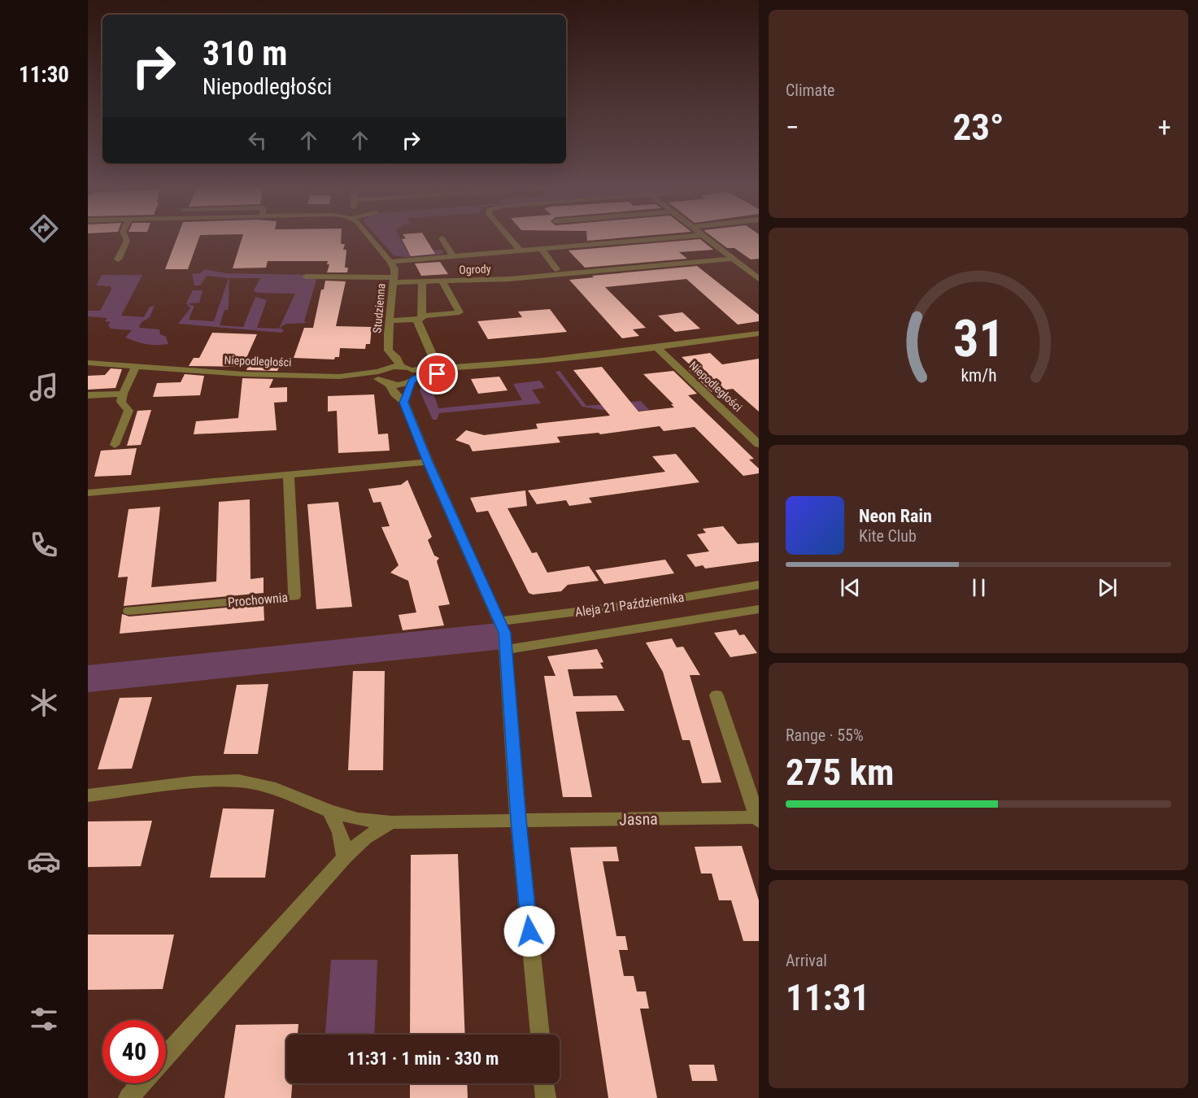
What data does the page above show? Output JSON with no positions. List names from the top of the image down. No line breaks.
{"streets":{"street":["Ogrody","Studzienna","Niepodległości","Prochownia","Aleja 21 Października","Jasna"]},"crossings":[["Ogrody","Studzienna"]],"page":{"tabs":"11:30","tile":["Climate",["Range · 55%","275 km"],["Arrival","11:31"]],"turn":["310 m","Niepodległości"],"heat":["−","23°","+"],"song":["Neon Rain","Kite Club"],"limit":"40","trip":"11:31 · 1 min · 330 m","gauge":["31","km/h"]}}
